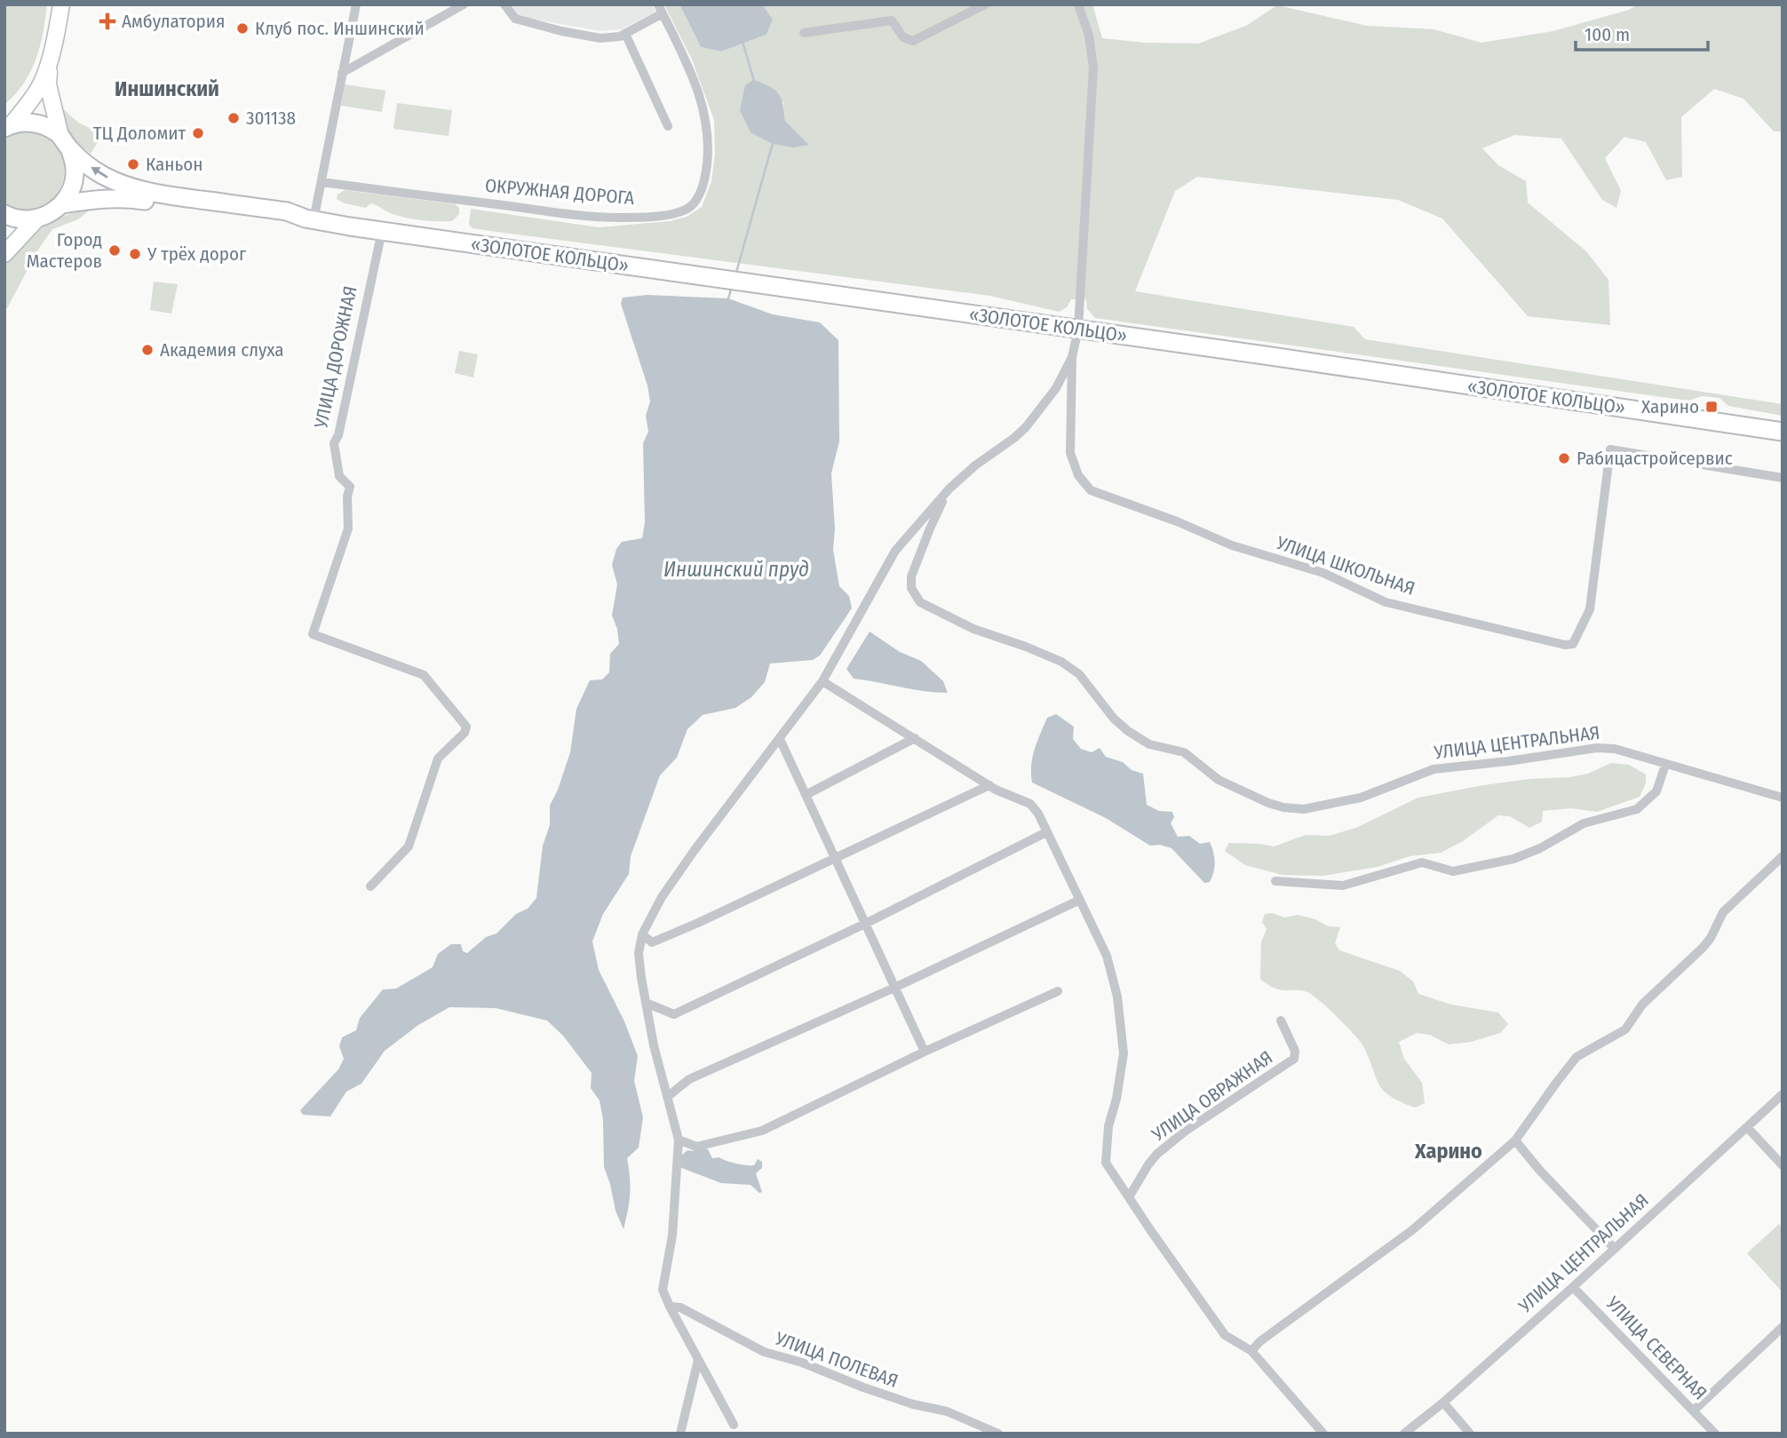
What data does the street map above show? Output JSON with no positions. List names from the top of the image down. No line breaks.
{"streets":{"highway":["«ЗОЛОТОЕ КОЛЬЦО»"],"street":["ОКРУЖНАЯ ДОРОГА","УЛИЦА ДОРОЖНАЯ","УЛИЦА ШКОЛЬНАЯ","УЛИЦА ЦЕНТРАЛЬНАЯ","УЛИЦА ОВРАЖНАЯ","УЛИЦА СЕВЕРНАЯ","УЛИЦА ПОЛЕВАЯ"]},"crossings":[["«ЗОЛОТОЕ КОЛЬЦО»","УЛИЦА ДОРОЖНАЯ"],["УЛИЦА ЦЕНТРАЛЬНАЯ","УЛИЦА СЕВЕРНАЯ"]],"districts":["Иншинский","Харино"],"water":["Иншинский пруд"],"places":{"health":["Амбулатория"],"other":["Клуб пос. Иншинский","301138","ТЦ Доломит","Каньон","Город Мастеров","У трёх дорог","Академия слуха","Рабицастройсервис"],"transit":["Харино"]},"scale_bar":"100 m"}
